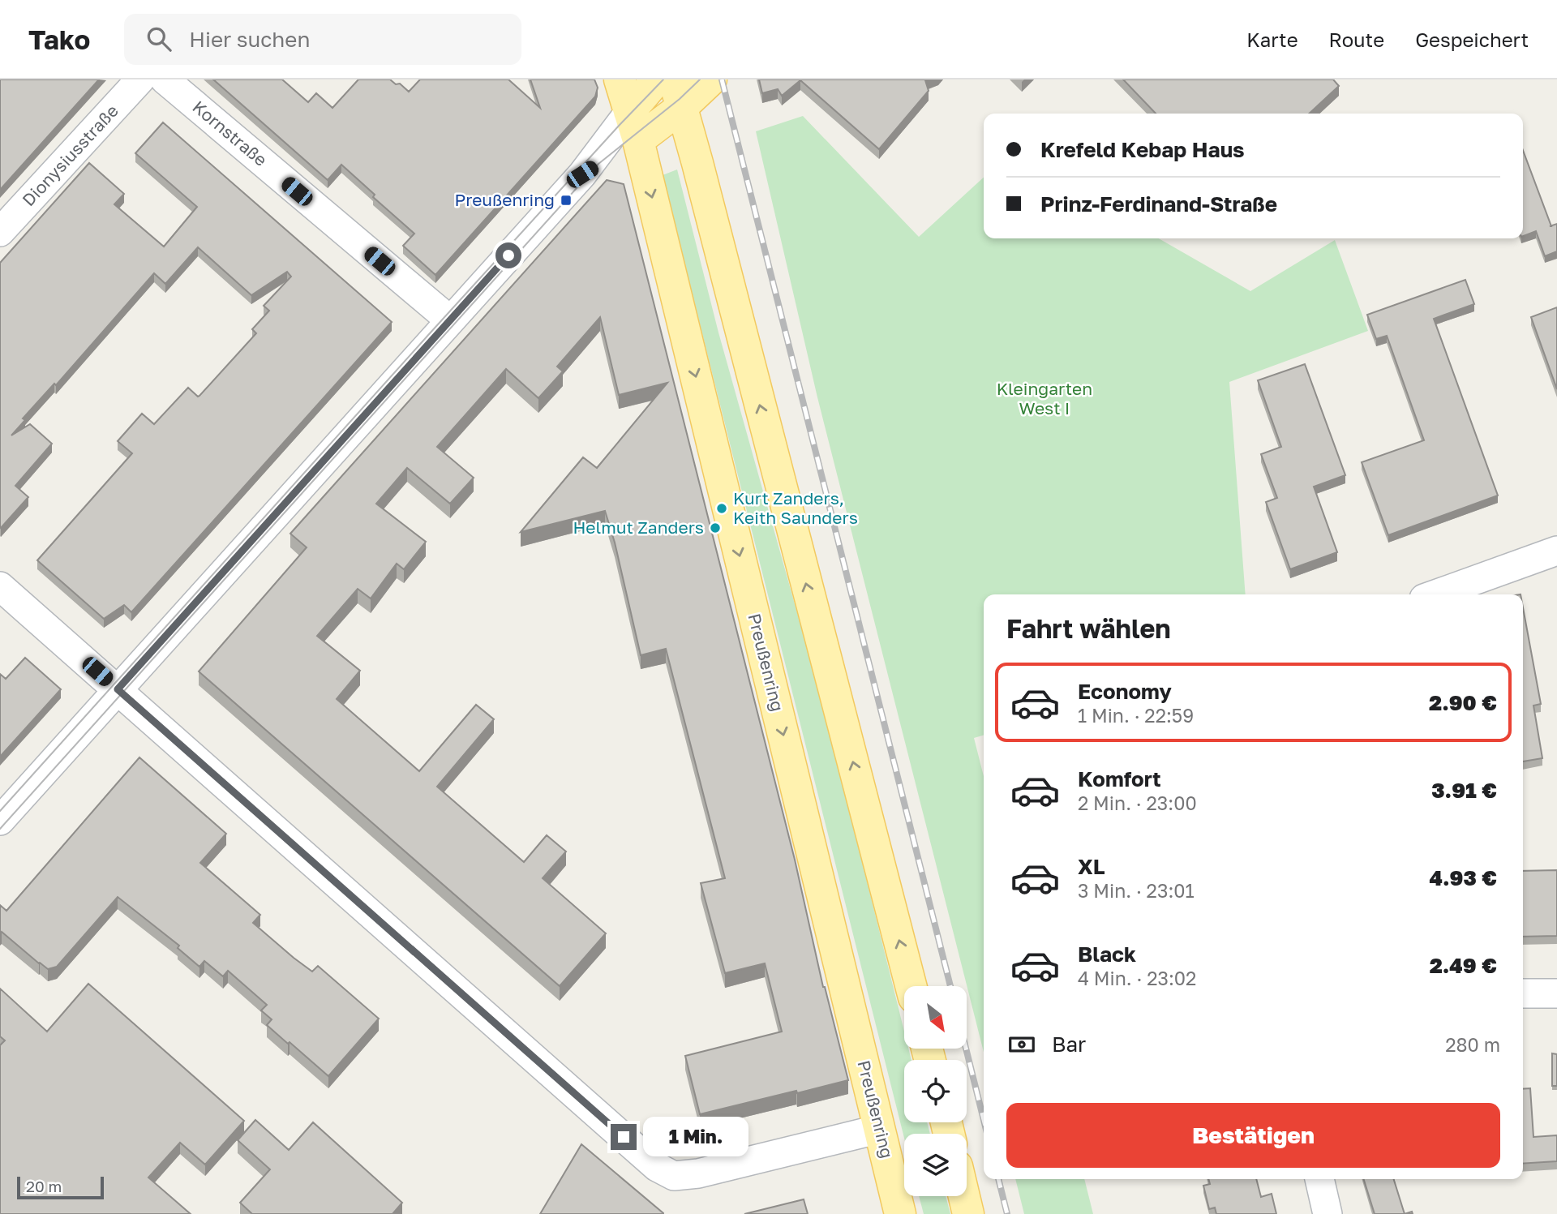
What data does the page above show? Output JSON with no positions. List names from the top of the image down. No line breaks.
{"streets":{"main road":["Preußenring"],"street":["Kornstraße","Dionysiusstraße"]},"parks":["Kleingarten West I"],"places":{"transit":["Preußenring"],"other":["Kurt Zanders, Keith Saunders","Helmut Zanders"]},"scale_bar":"20 m","north":"bottom right","page":{"header":"Tako","search":"Hier suchen","nav":["Karte","Route","Gespeichert"],"banner":["Krefeld Kebap Haus","Prinz-Ferdinand-Straße"],"heading":"Fahrt wählen","list":[{"name":"Economy","note":"1 Min. · 22:59","value":"2.90 €"},{"name":"Komfort","note":"2 Min. · 23:00","value":"3.91 €"},{"name":"XL","note":"3 Min. · 23:01","value":"4.93 €"},{"name":"Black","note":"4 Min. · 23:02","value":"2.49 €"}],"pay":["Bar","280 m"],"buttons":"Bestätigen","bubble":"1 Min.","scale":"20 m"}}
